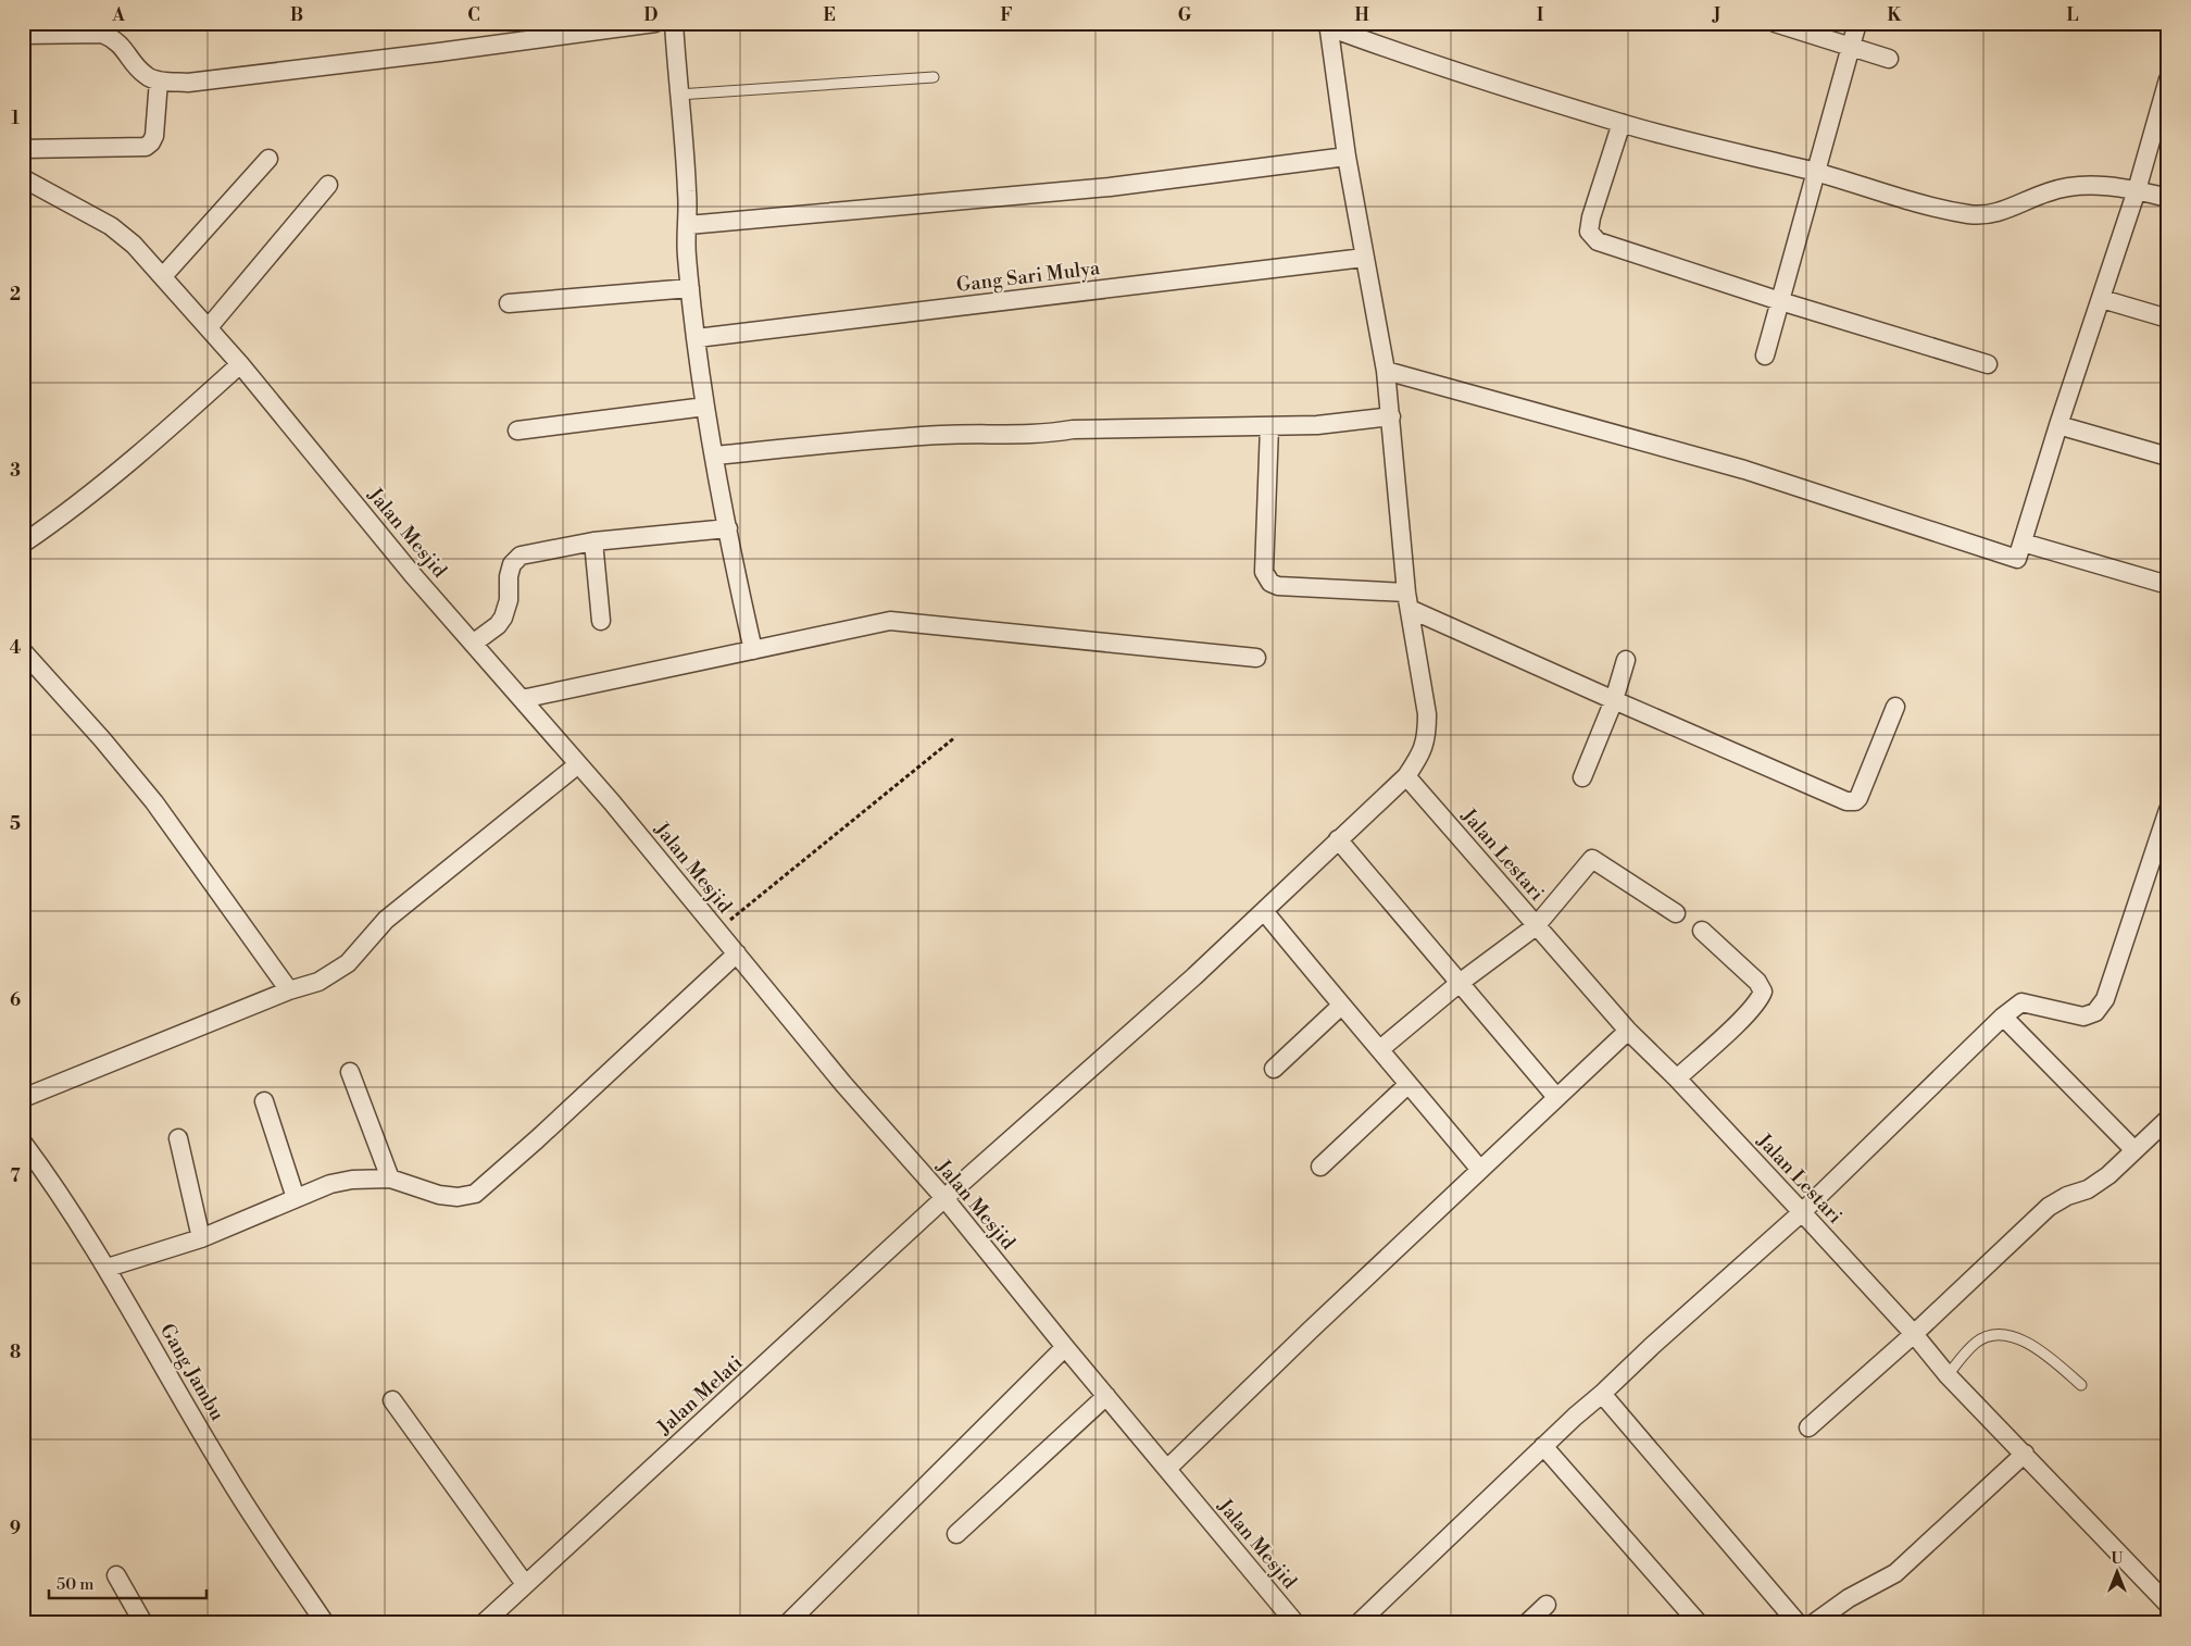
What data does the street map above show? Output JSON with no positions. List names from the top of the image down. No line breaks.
{"streets":{"street":["Gang Sari Mulya","Jalan Mesjid","Jalan Lestari","Gang Jambu","Jalan Melati"]},"crossings":[["Gang Sari Mulya","Jalan Melati"],["Jalan Mesjid","Jalan Melati"],["Jalan Lestari","Jalan Melati"]],"scale_bar":"50 m","north":"top","grid":{"columns":["A","B","C","D","E","F","G","H","I","J","K","L"],"rows":["1","2","3","4","5","6","7","8","9"]}}
